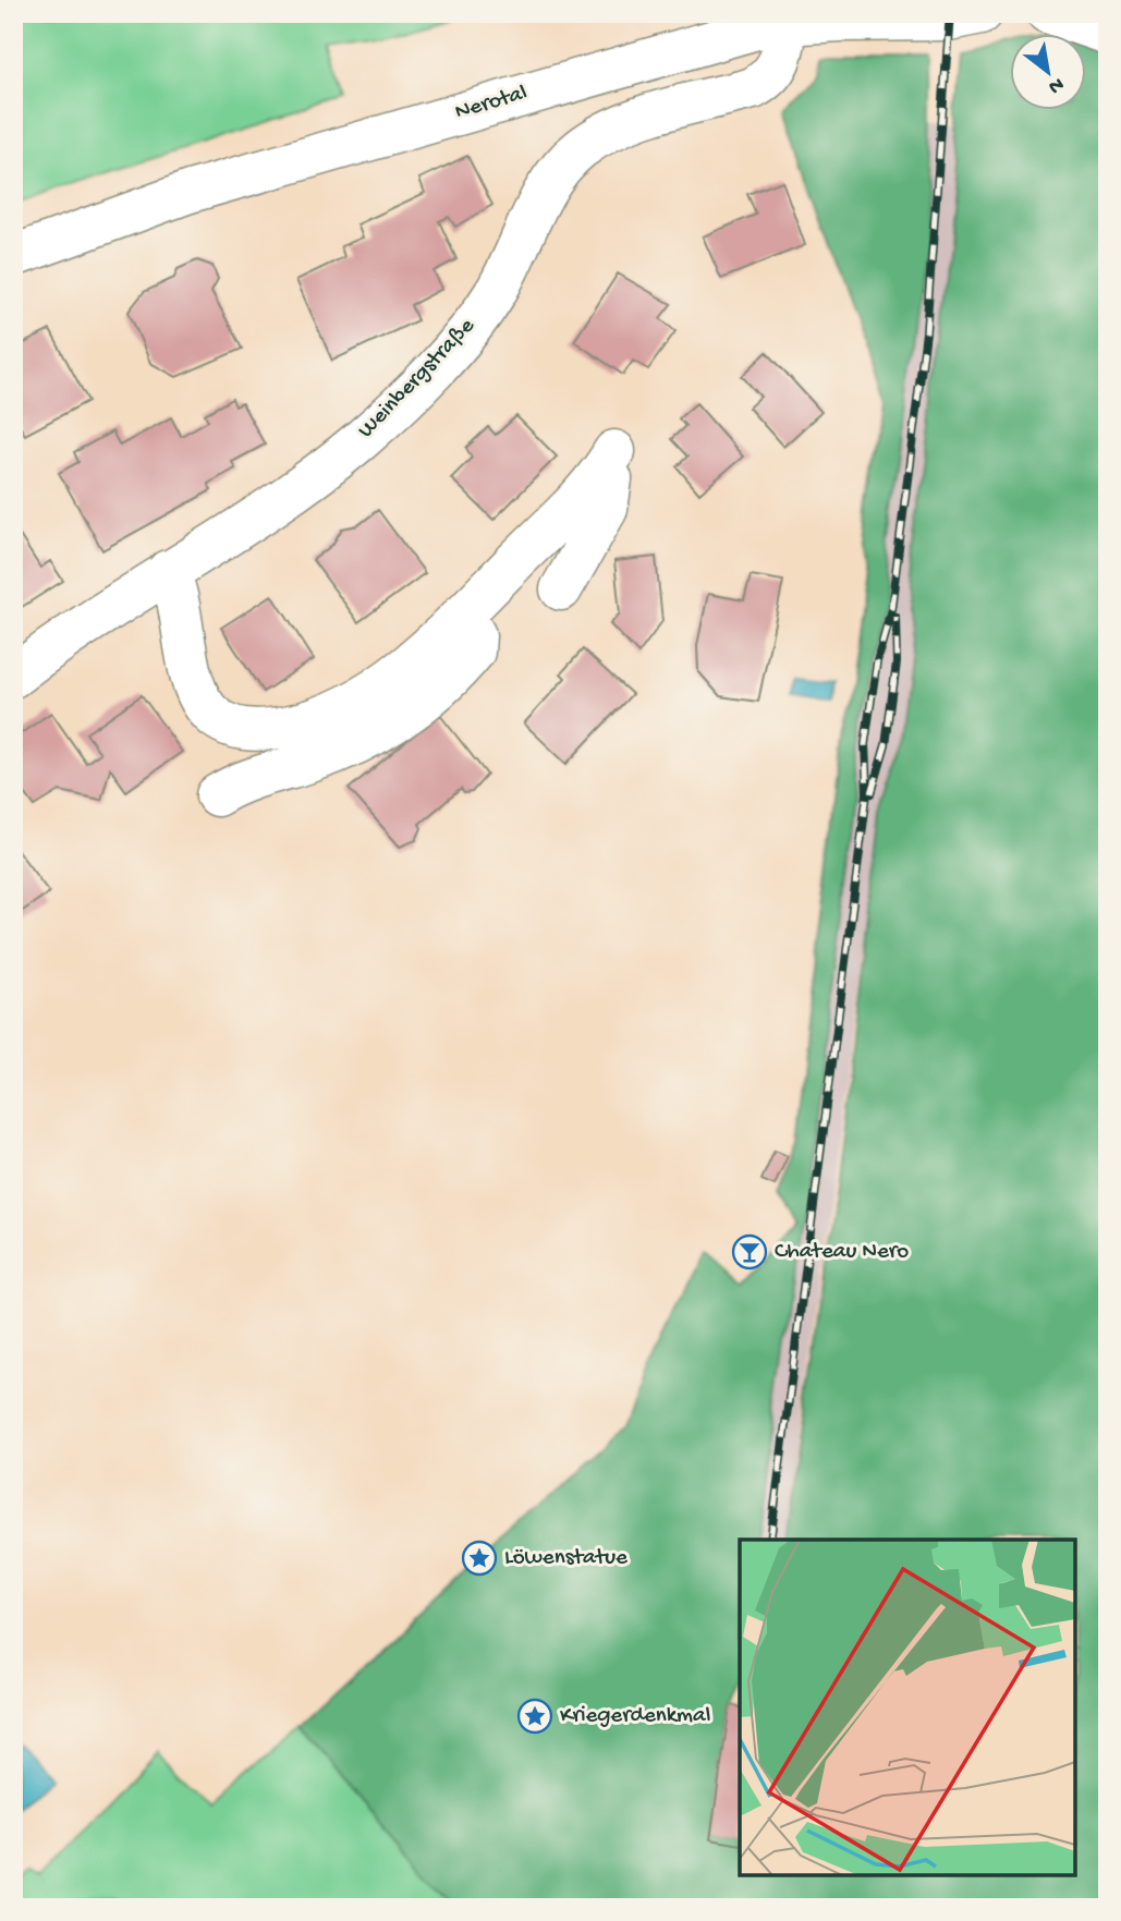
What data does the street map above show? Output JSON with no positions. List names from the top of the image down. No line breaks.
{"streets":{"street":["Nerotal","Weinbergstraße"]},"crossings":[["Nerotal","Weinbergstraße"]],"places":{"bar":["Chateau Nero"],"place":["Löwenstatue","Kriegerdenkmal"]},"north":"bottom right"}
